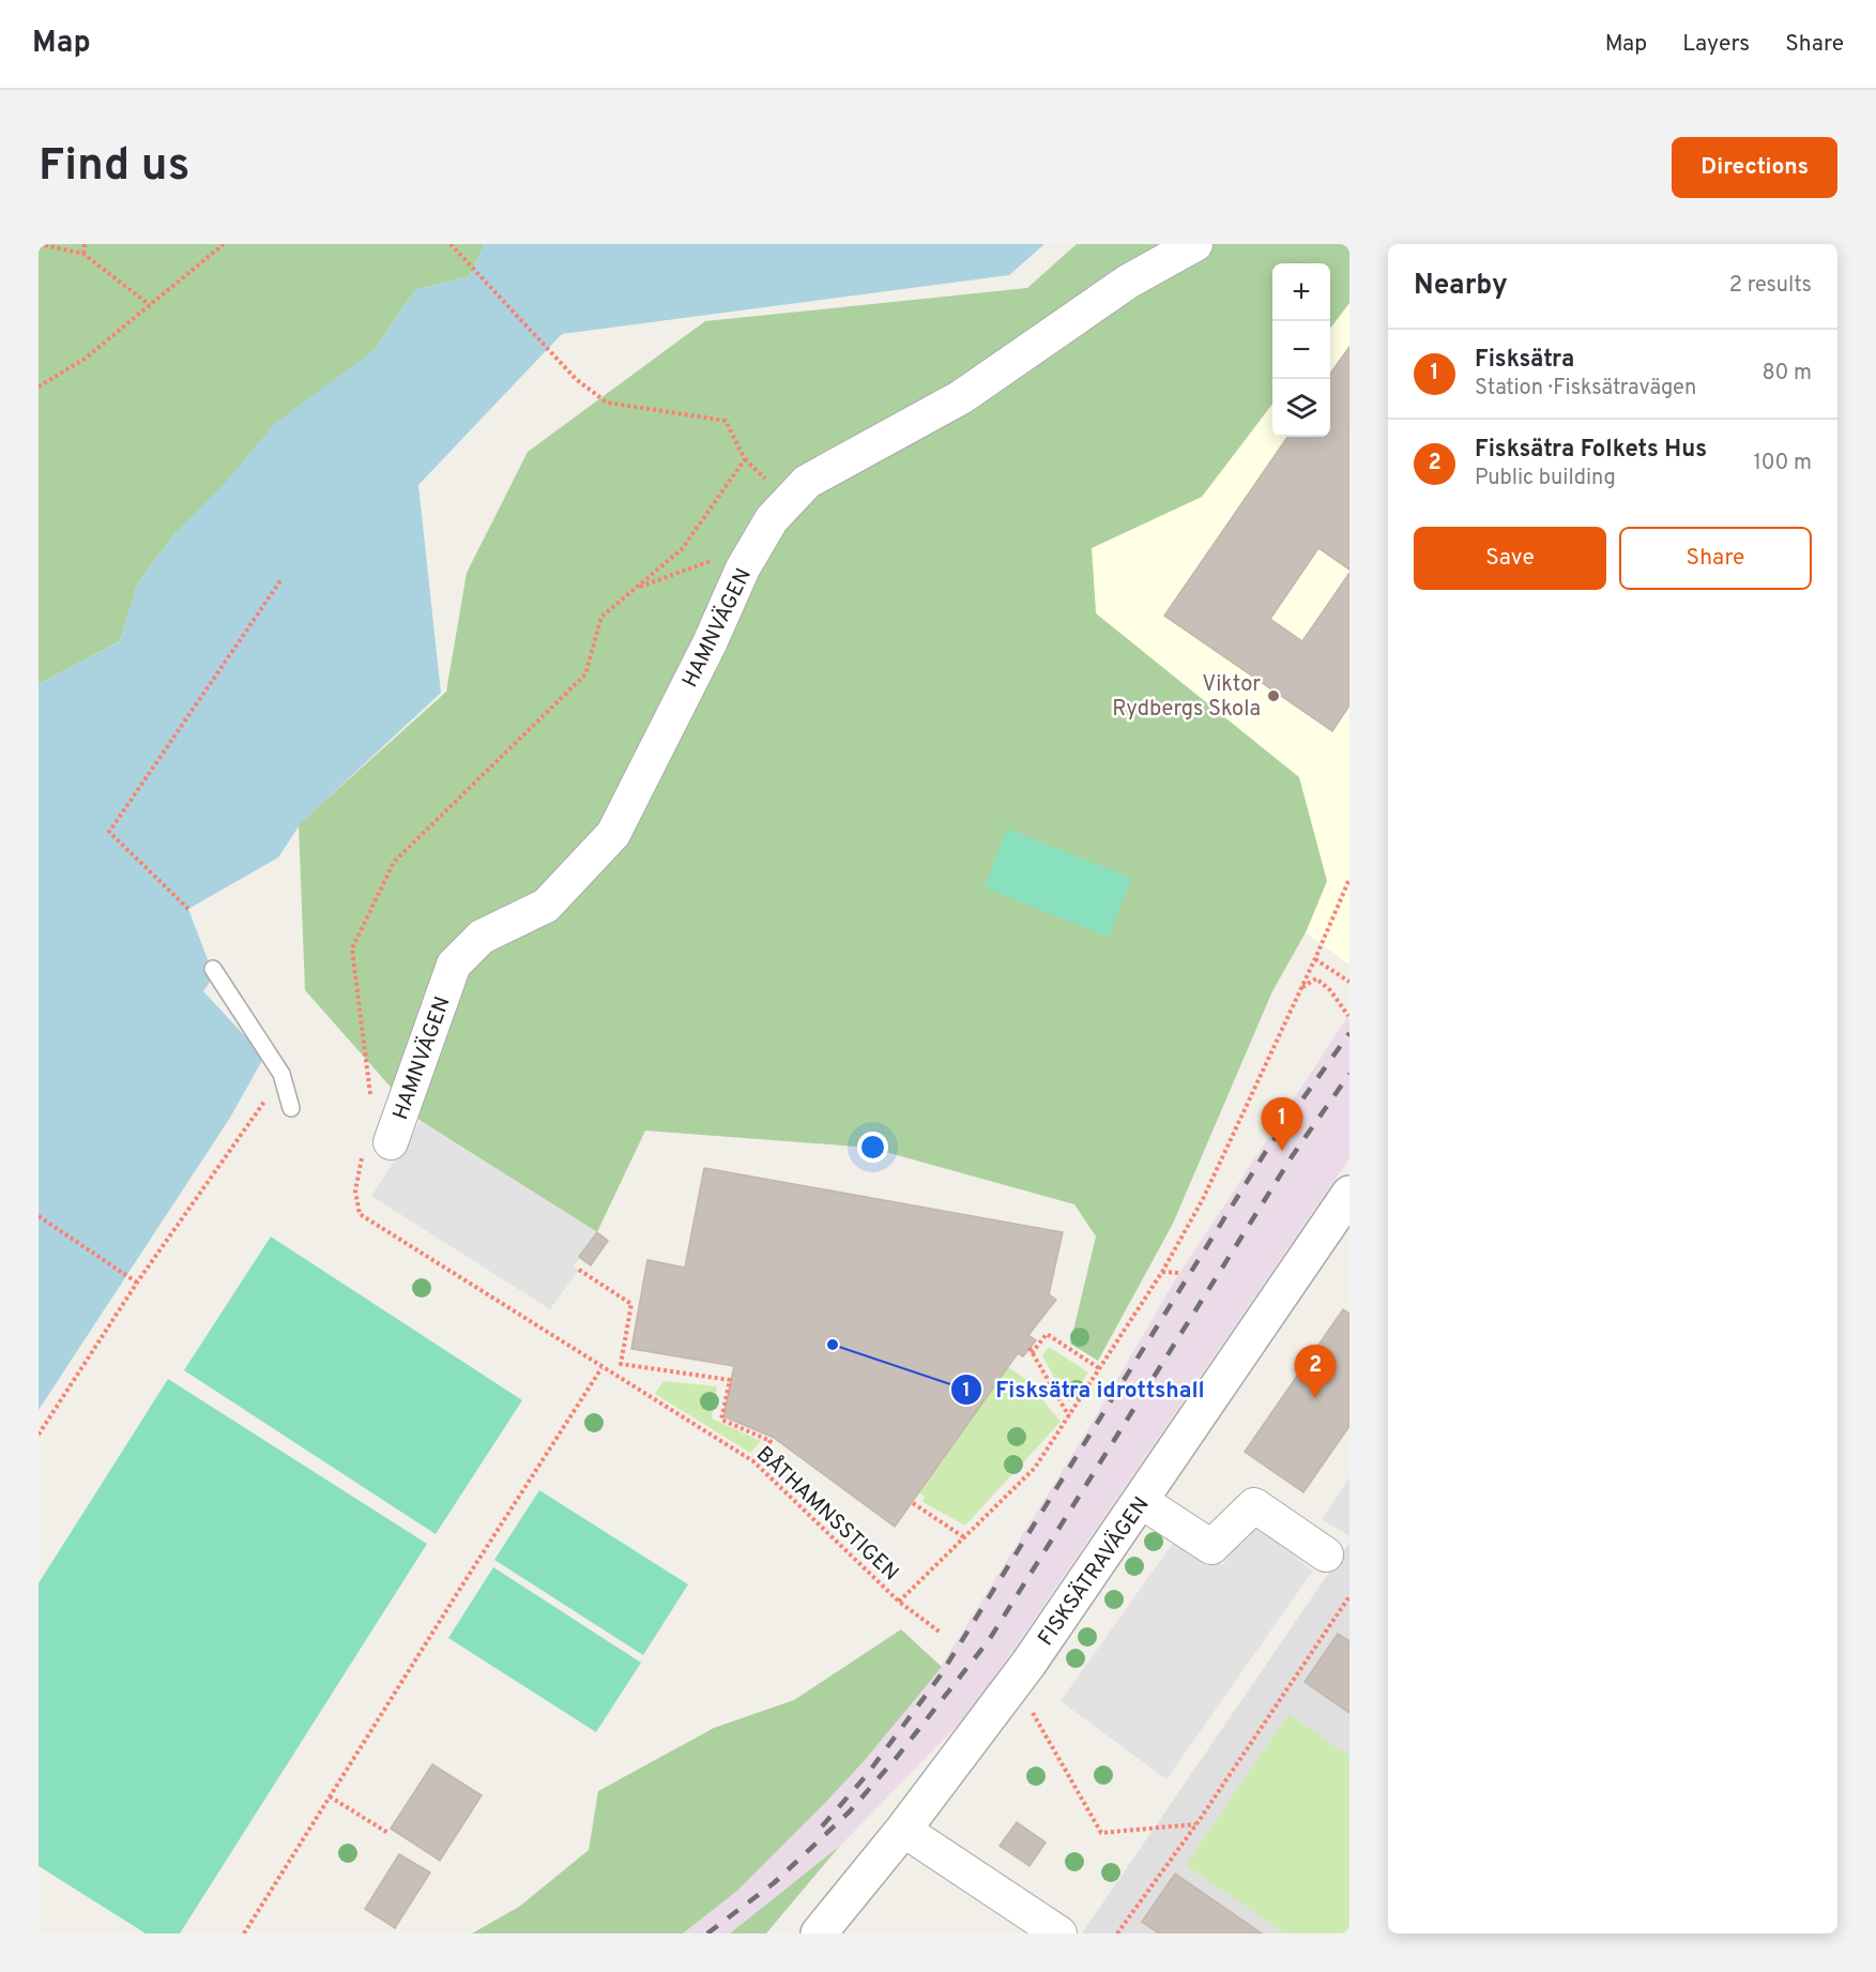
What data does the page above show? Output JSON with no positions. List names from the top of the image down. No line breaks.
{"streets":{"street":["HAMNVÄGEN","FISKSÄTRAVÄGEN"],"path":["BÅTHAMNSSTIGEN"]},"crossings":[["HAMNVÄGEN","BÅTHAMNSSTIGEN"]],"places":["Viktor Rydbergs Skola","Fisksätra idrottshall"],"page":{"header":"Map","nav":["Map","Layers","Share"],"buttons":["Directions",["Save","Share"]],"title":"Find us","heading":["Nearby","2 results"],"map_buttons":["+","−"],"list":[{"mark":"1","name":"Fisksätra","note":"Station · Fisksätravägen","value":"80 m"},{"mark":"2","name":"Fisksätra Folkets Hus","note":"Public building","value":"100 m"}],"pins":["1","2"]}}
